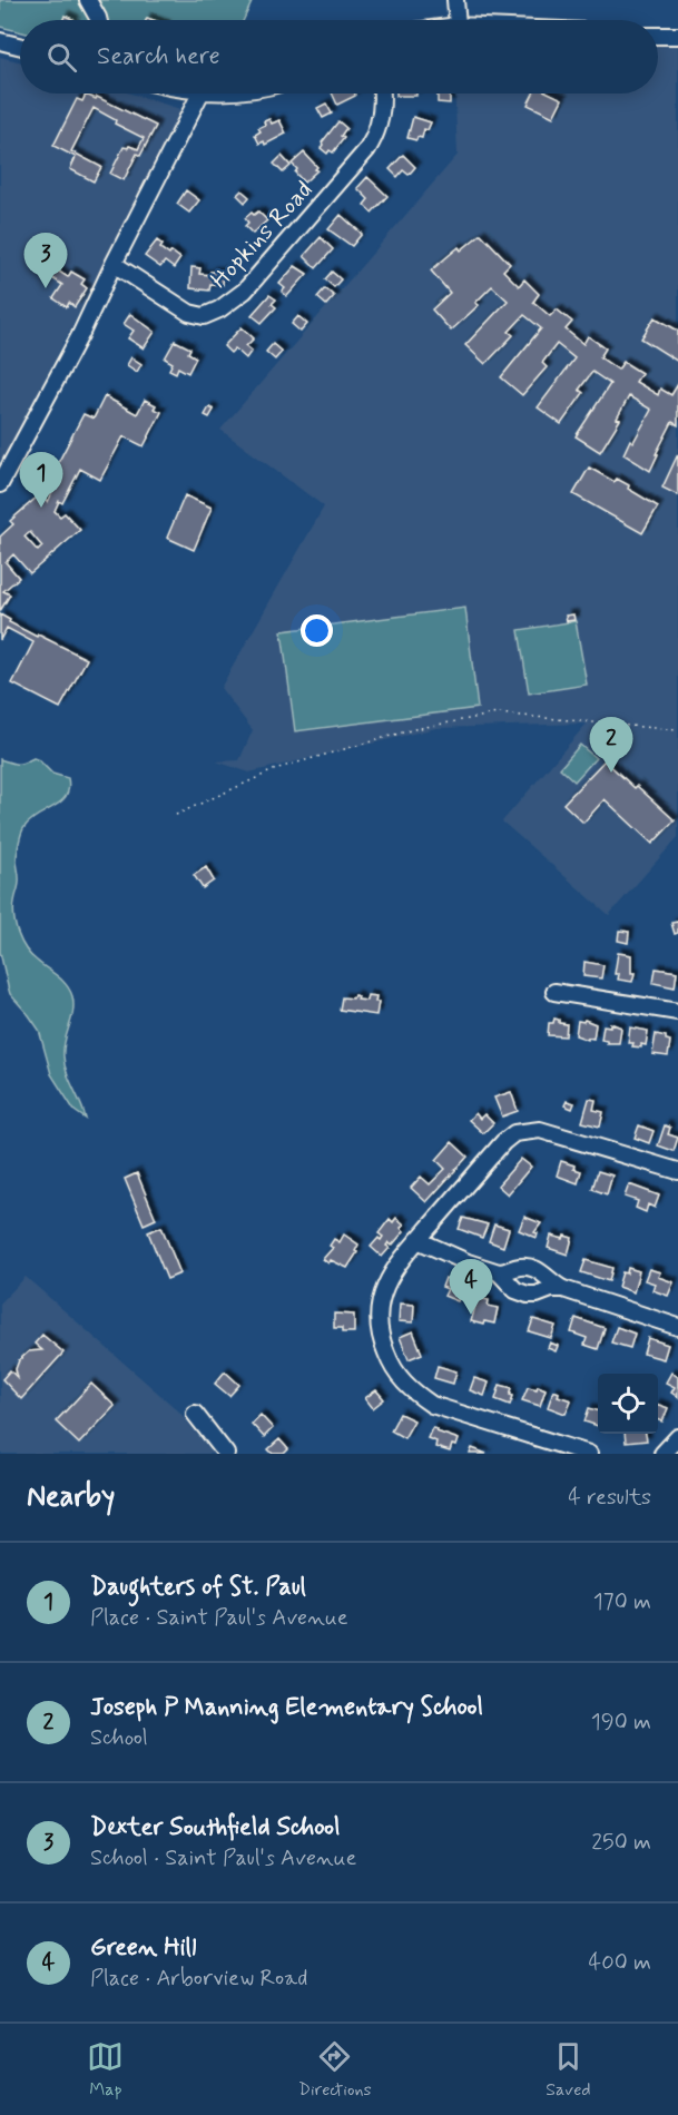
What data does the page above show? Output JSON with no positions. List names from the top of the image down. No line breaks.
{"streets":{"street":["Hopkins Road"]},"page":{"search":"Search here","pins":["3","1","2","4"],"heading":["Nearby","4 results"],"list":[{"mark":"1","name":"Daughters of St. Paul","note":"Place · Saint Paul's Avenue","value":"170 m"},{"mark":"2","name":"Joseph P Manning Elementary School","note":"School","value":"190 m"},{"mark":"3","name":"Dexter Southfield School","note":"School · Saint Paul's Avenue","value":"250 m"},{"mark":"4","name":"Green Hill","note":"Place · Arborview Road","value":"400 m"}],"nav":["Map","Directions","Saved"]}}
